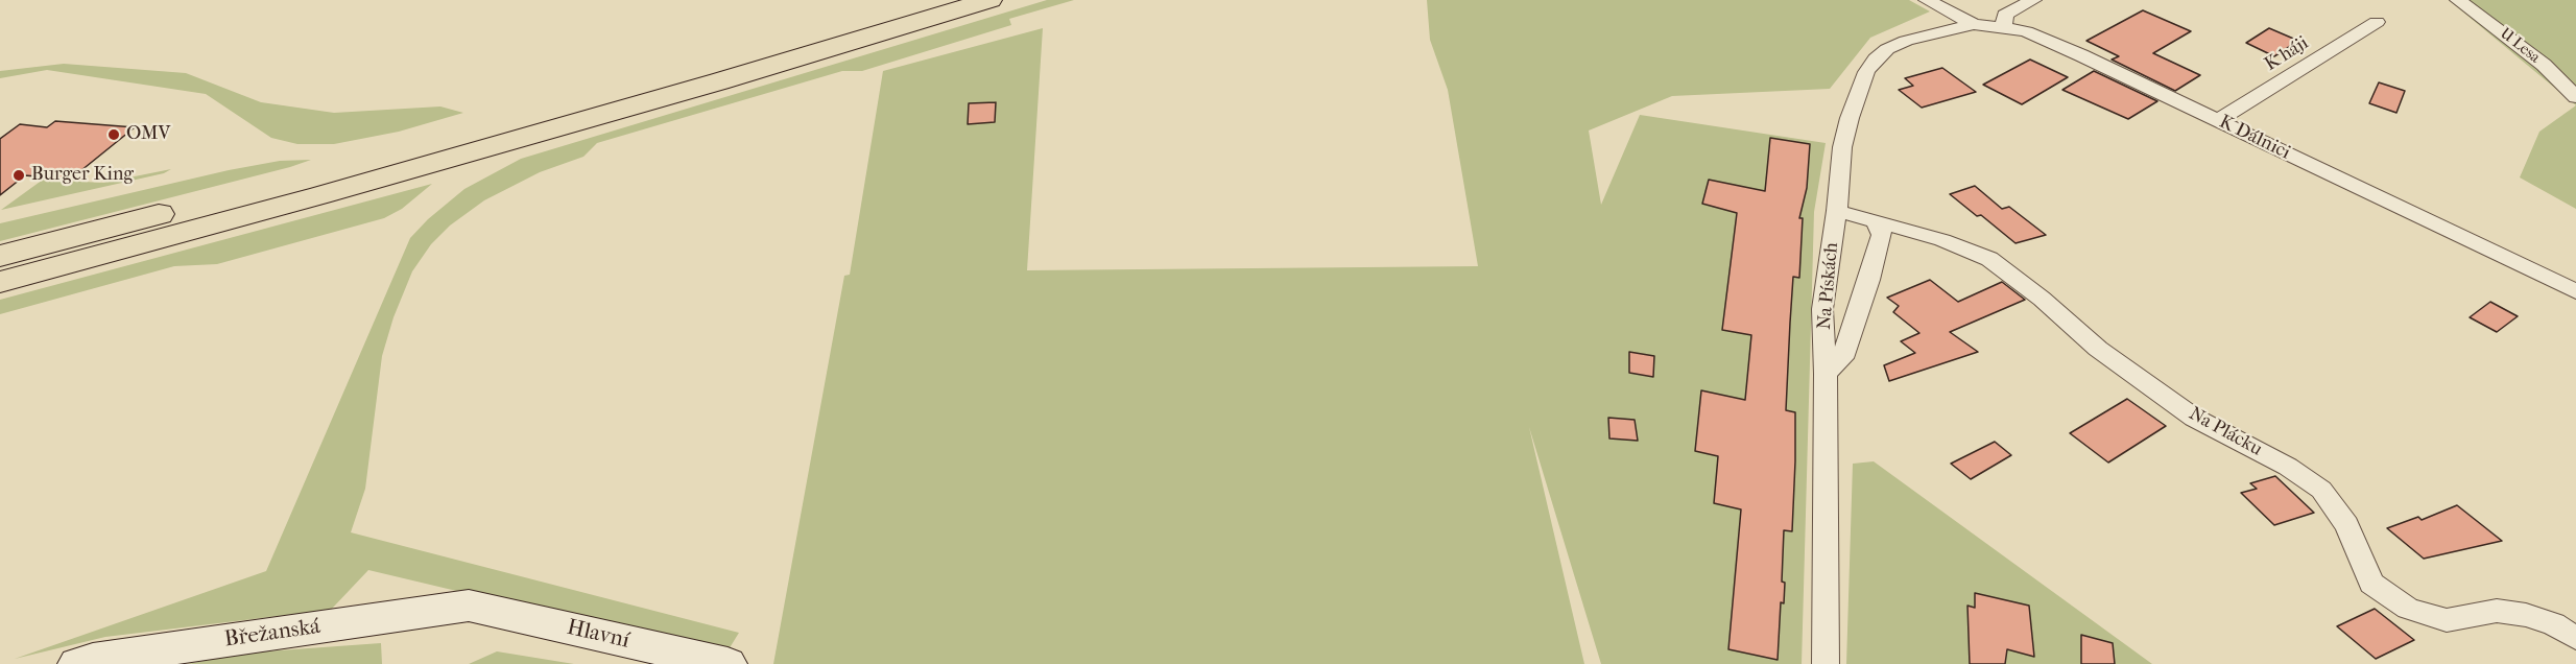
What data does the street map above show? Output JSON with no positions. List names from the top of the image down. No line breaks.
{"streets":{"street":["U Lesa","K háji","K Dálnici","Na Pískách","Na Plácku","Břežanská","Hlavní"]},"crossings":[["K háji","K Dálnici"],["K Dálnici","Na Pískách"],["Na Pískách","Na Plácku"],["Břežanská","Hlavní"]],"places":["OMV","Burger King"]}
